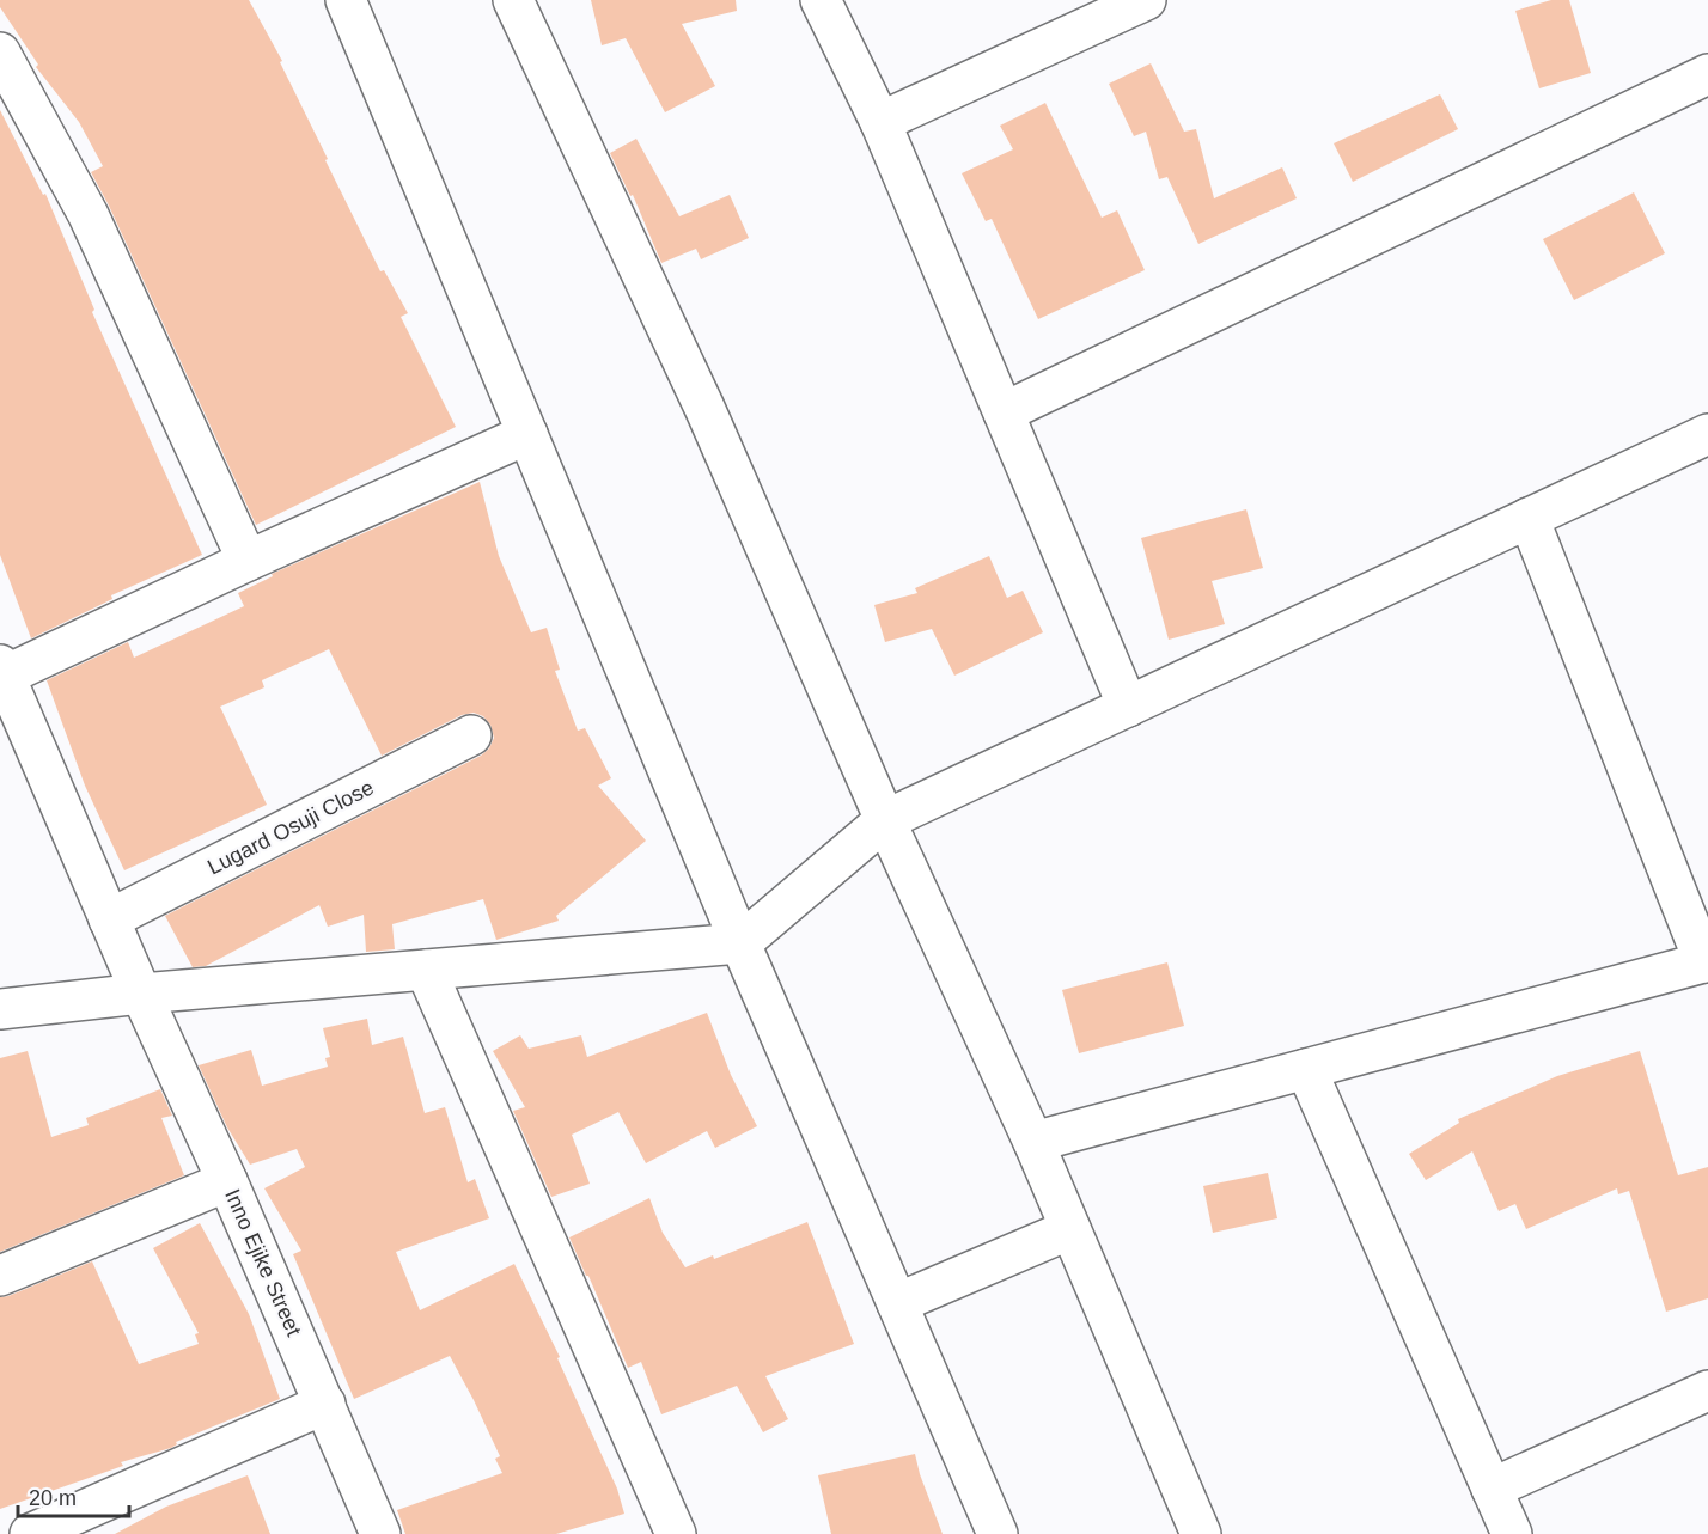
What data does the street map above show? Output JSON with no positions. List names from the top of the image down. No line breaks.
{"streets":{"street":["Lugard Osuji Close","Inno Ejike Street"]},"crossings":[["Lugard Osuji Close","Inno Ejike Street"]],"scale_bar":"20 m"}
